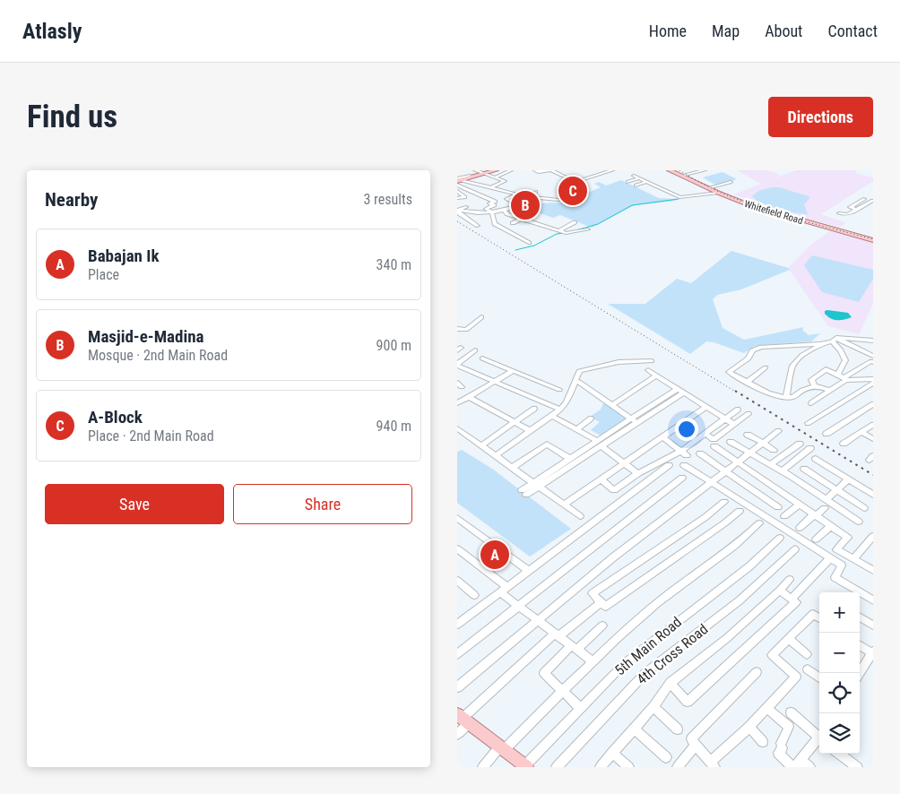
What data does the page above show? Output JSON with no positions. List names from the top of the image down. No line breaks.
{"streets":{"main road":["Whitefield Road"],"street":["5th Main Road","4th Cross Road"]},"page":{"header":"Atlasly","nav":["Home","Map","About","Contact"],"buttons":["Directions",["Save","Share"]],"title":"Find us","heading":["Nearby","3 results"],"pins":["C","B","A"],"list":[{"mark":"A","name":"Babajan Ik","note":"Place","value":"340 m"},{"mark":"B","name":"Masjid-e-Madina","note":"Mosque · 2nd Main Road","value":"900 m"},{"mark":"C","name":"A-Block","note":"Place · 2nd Main Road","value":"940 m"}],"map_buttons":["+","−"]}}
